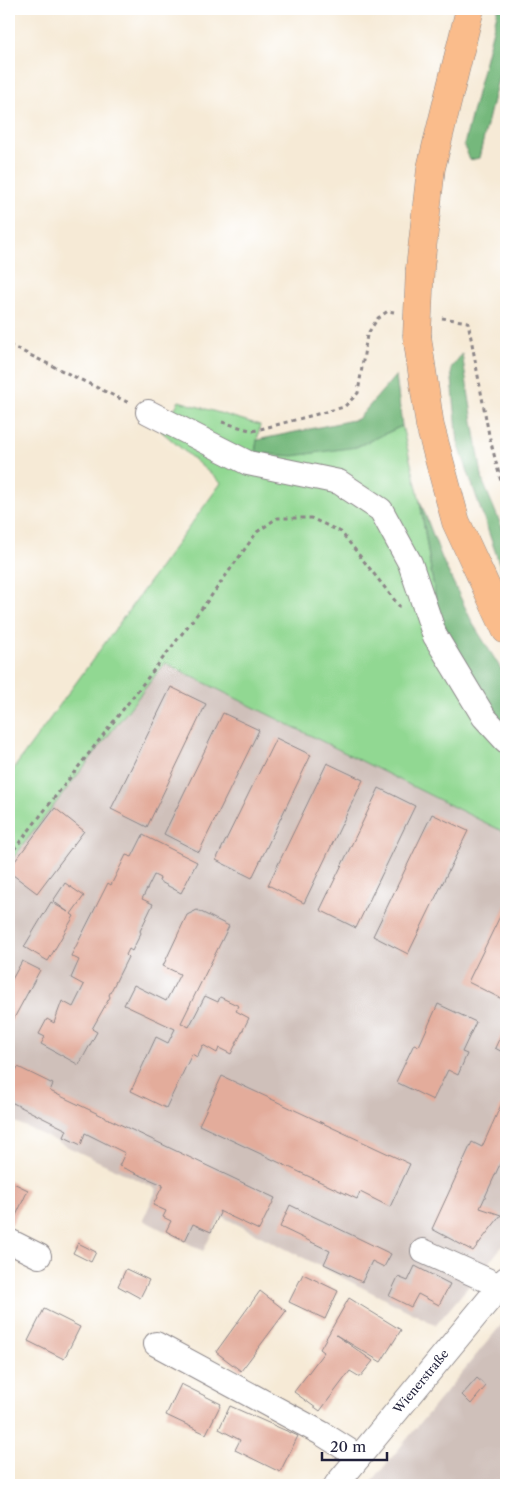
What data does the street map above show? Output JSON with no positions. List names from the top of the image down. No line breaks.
{"streets":{"street":["Wienerstraße"]},"scale_bar":"20 m"}
